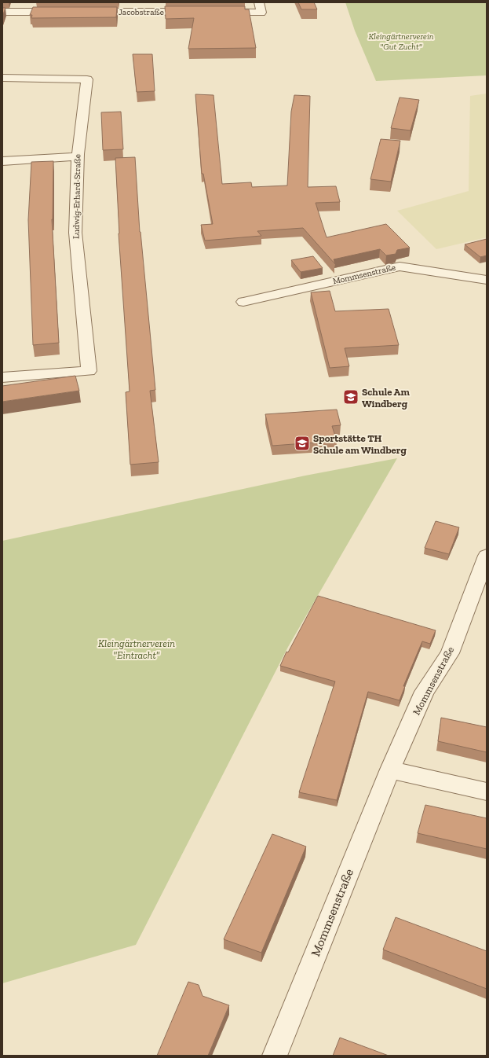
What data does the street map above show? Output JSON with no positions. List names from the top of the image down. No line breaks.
{"streets":{"street":["Jacobstraße","Ludwig-Erhard-Straße","Mommsenstraße"]},"parks":["Kleingärtnerverein \"Gut Zucht\"","Kleingärtnerverein \"Eintracht\""],"places":{"school or university":["Schule Am Windberg","Sportstätte TH Schule am Windberg"]}}
